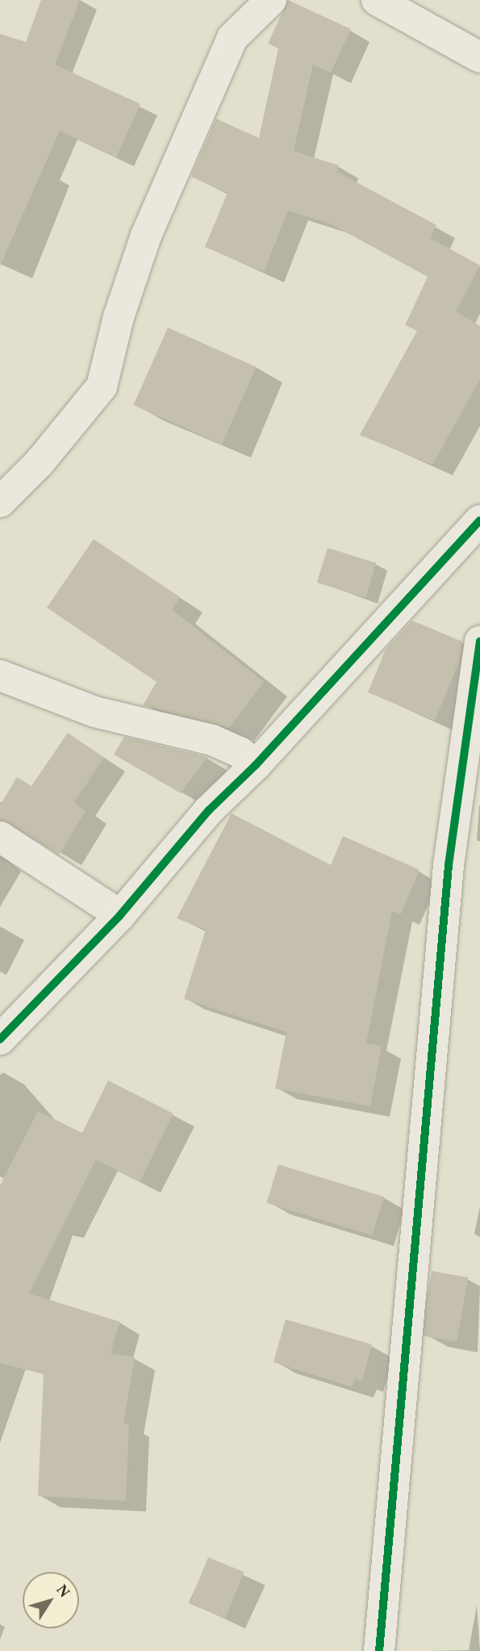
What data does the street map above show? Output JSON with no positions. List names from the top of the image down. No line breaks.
{"north":"top right"}
